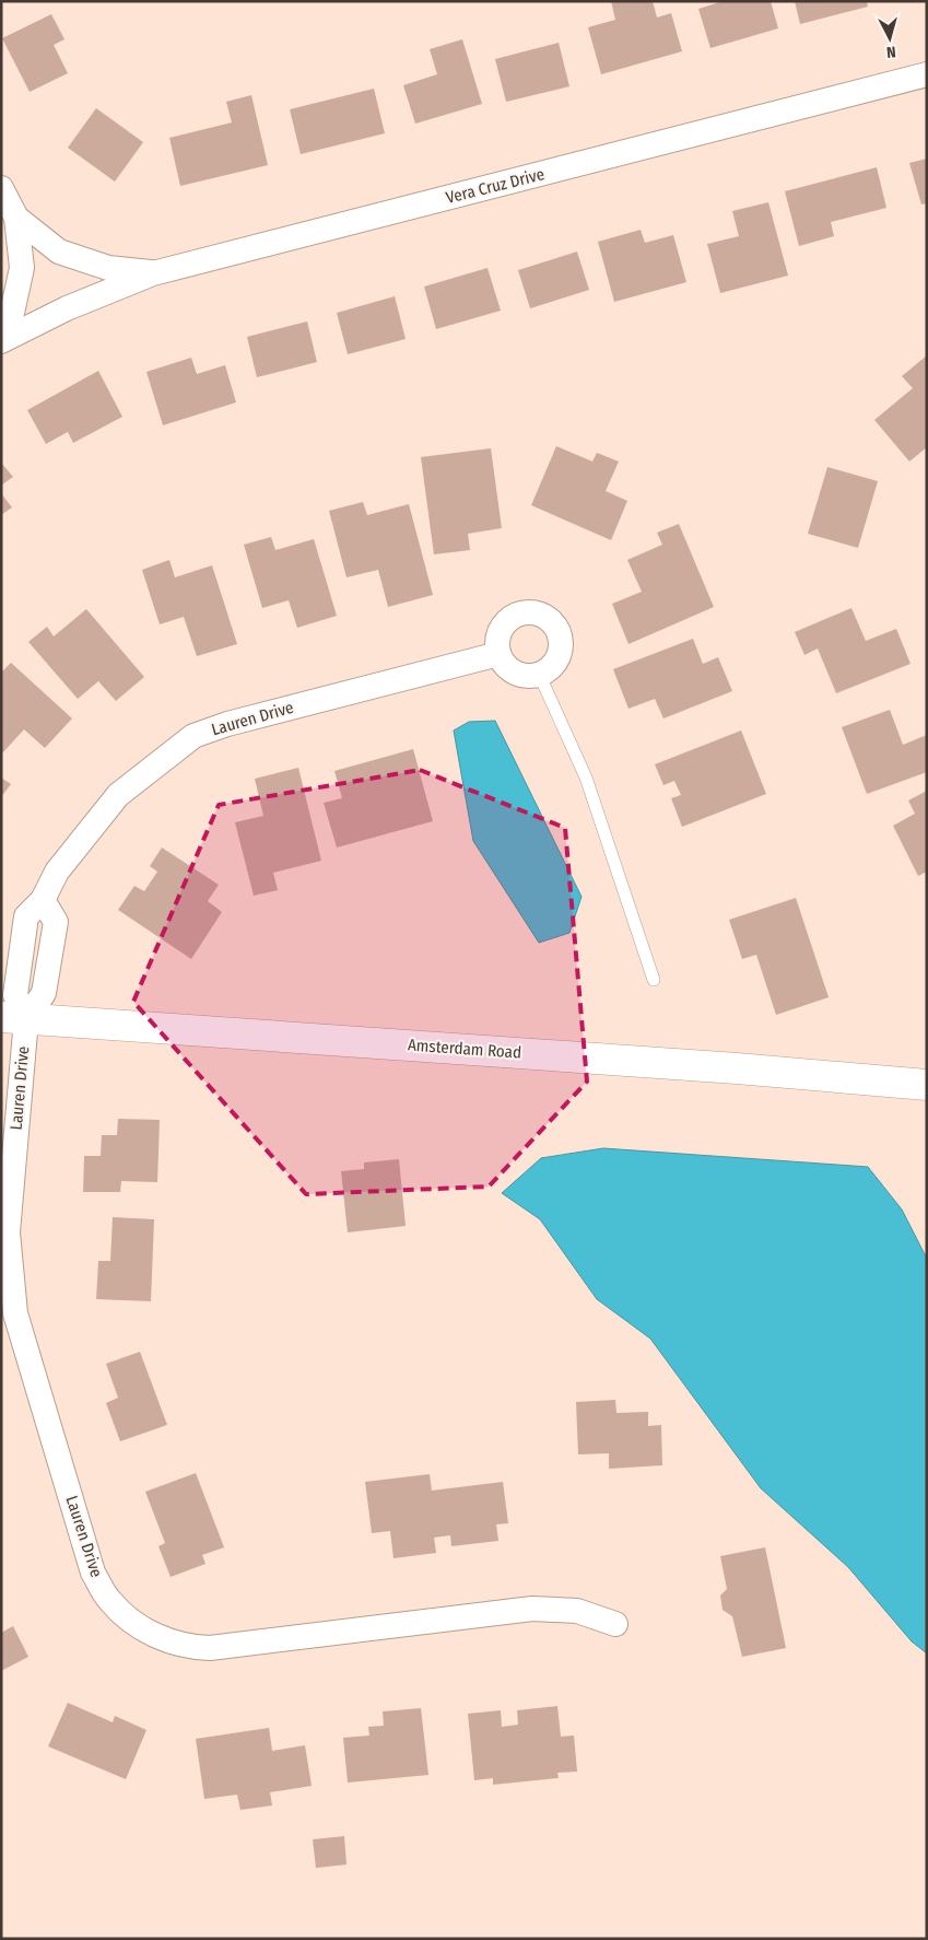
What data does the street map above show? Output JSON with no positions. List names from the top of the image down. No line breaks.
{"streets":{"main road":["Amsterdam Road"],"street":["Vera Cruz Drive","Lauren Drive"]},"crossings":[["Lauren Drive","Amsterdam Road"]],"north":"bottom"}
